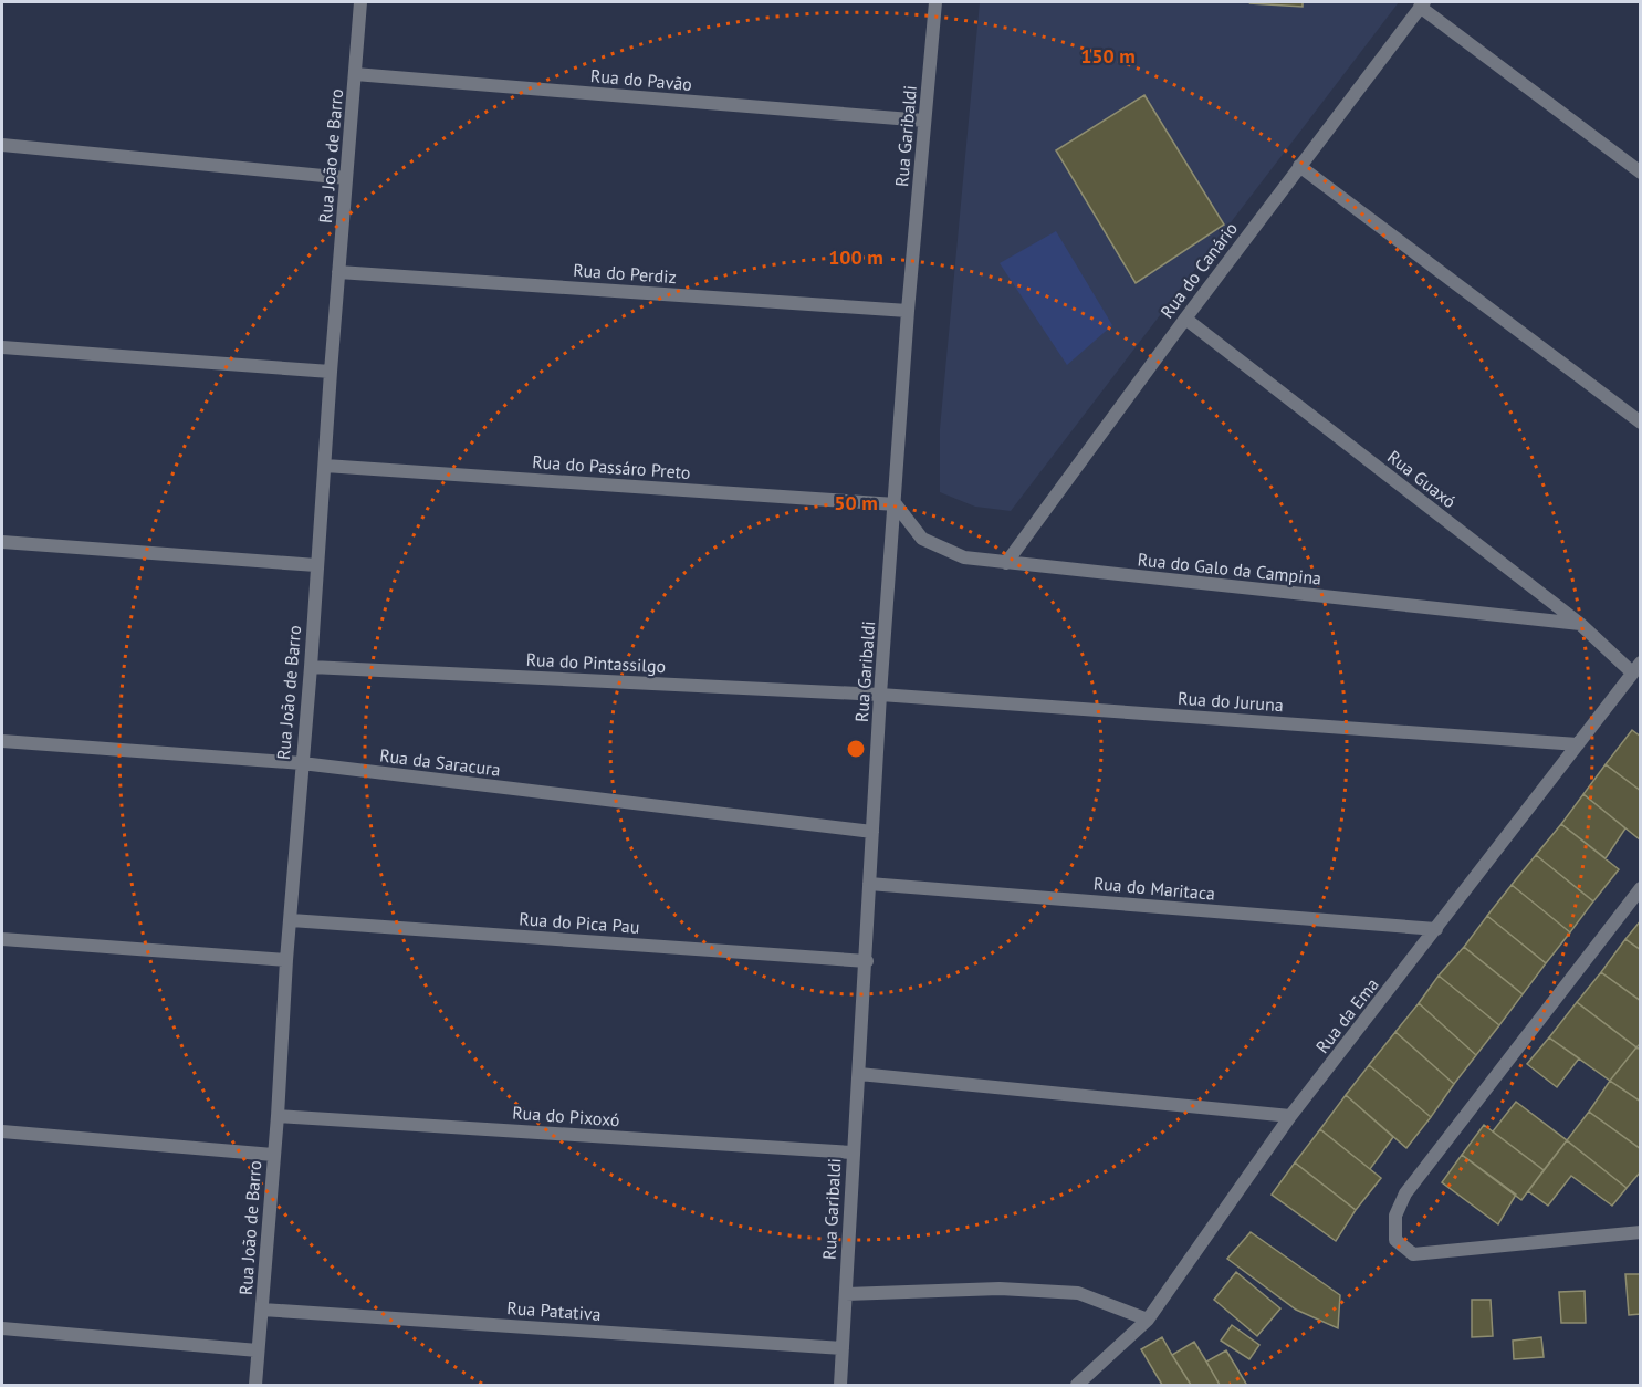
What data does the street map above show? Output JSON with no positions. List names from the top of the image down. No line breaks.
{"streets":{"street":["Rua do Pavão","Rua Garibaldi","Rua João de Barro","Rua do Canário","Rua do Perdiz","Rua do Passáro Preto","Rua Guaxó","Rua do Galo da Campina","Rua do Pintassilgo","Rua do Juruna","Rua da Saracura","Rua do Maritaca","Rua do Pica Pau","Rua da Ema","Rua do Pixoxó","Rua Patativa"]},"crossings":[["Rua do Pavão","Rua Garibaldi"],["Rua do Pavão","Rua João de Barro"],["Rua Garibaldi","Rua do Perdiz"],["Rua Garibaldi","Rua do Passáro Preto"],["Rua Garibaldi","Rua do Galo da Campina"],["Rua Garibaldi","Rua do Pintassilgo"],["Rua Garibaldi","Rua do Juruna"],["Rua Garibaldi","Rua da Saracura"],["Rua Garibaldi","Rua do Maritaca"],["Rua Garibaldi","Rua do Pica Pau"],["Rua Garibaldi","Rua do Pixoxó"],["Rua Garibaldi","Rua Patativa"],["Rua João de Barro","Rua do Perdiz"],["Rua João de Barro","Rua do Passáro Preto"],["Rua João de Barro","Rua do Pintassilgo"],["Rua João de Barro","Rua da Saracura"],["Rua João de Barro","Rua do Pica Pau"],["Rua João de Barro","Rua do Pixoxó"],["Rua João de Barro","Rua Patativa"],["Rua do Canário","Rua Guaxó"],["Rua do Canário","Rua do Galo da Campina"],["Rua do Passáro Preto","Rua do Galo da Campina"],["Rua Guaxó","Rua do Galo da Campina"],["Rua Guaxó","Rua da Ema"],["Rua do Pintassilgo","Rua do Juruna"],["Rua do Juruna","Rua da Ema"],["Rua do Maritaca","Rua da Ema"]],"rings":["150 m","100 m","50 m"]}
